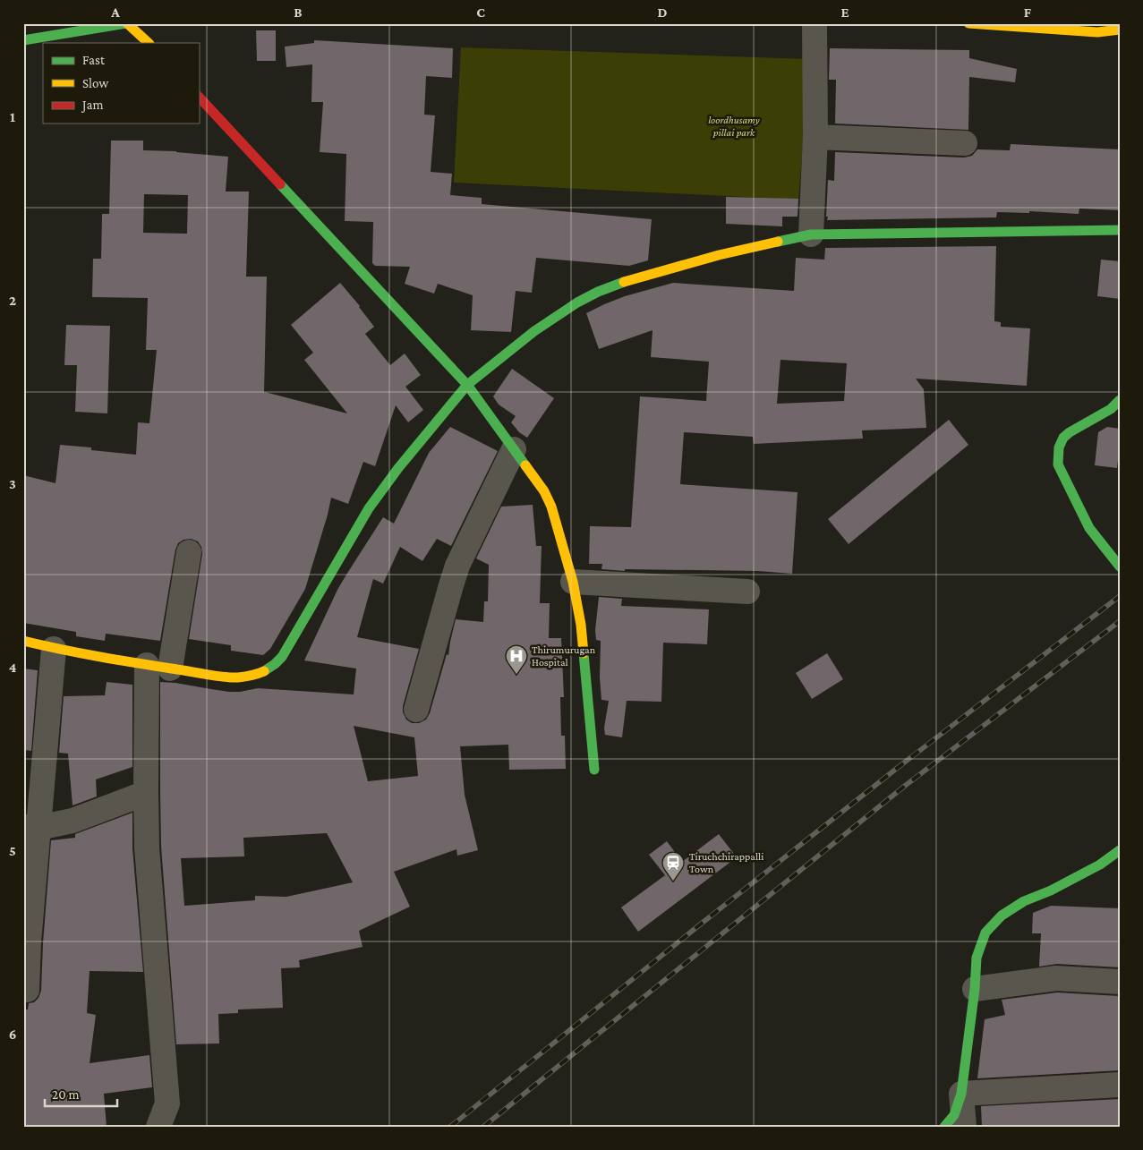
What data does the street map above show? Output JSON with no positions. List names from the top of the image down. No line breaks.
{"parks":["loordhusamy pillai park"],"places":{"hospital":["Thirumurugan Hospital"],"station":["Tiruchchirappalli Town"]},"legend":["Fast","Slow","Jam"],"scale_bar":"20 m","grid":{"columns":["A","B","C","D","E","F"],"rows":["1","2","3","4","5","6"]}}
